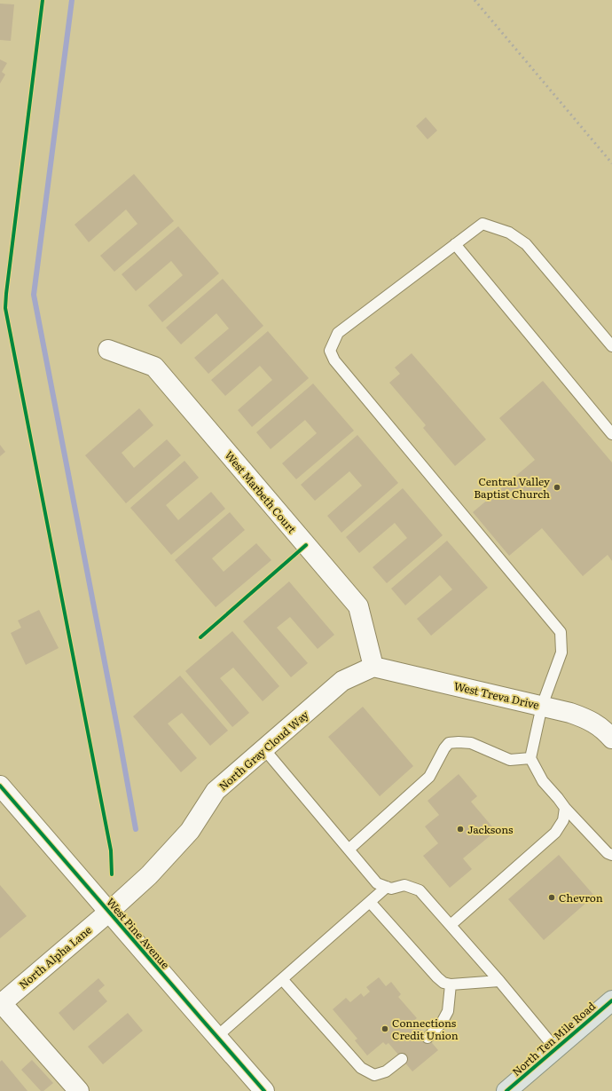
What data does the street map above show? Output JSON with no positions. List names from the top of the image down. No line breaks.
{"streets":{"main road":["North Ten Mile Road"],"street":["West Marbeth Court","West Treva Drive","North Gray Cloud Way","West Pine Avenue","North Alpha Lane"]},"crossings":[["West Marbeth Court","West Treva Drive"],["West Marbeth Court","North Gray Cloud Way"],["West Treva Drive","North Gray Cloud Way"],["North Gray Cloud Way","West Pine Avenue"],["North Gray Cloud Way","North Alpha Lane"],["West Pine Avenue","North Alpha Lane"]],"places":["Central Valley Baptist Church","Jacksons","Chevron","Connections Credit Union"]}
